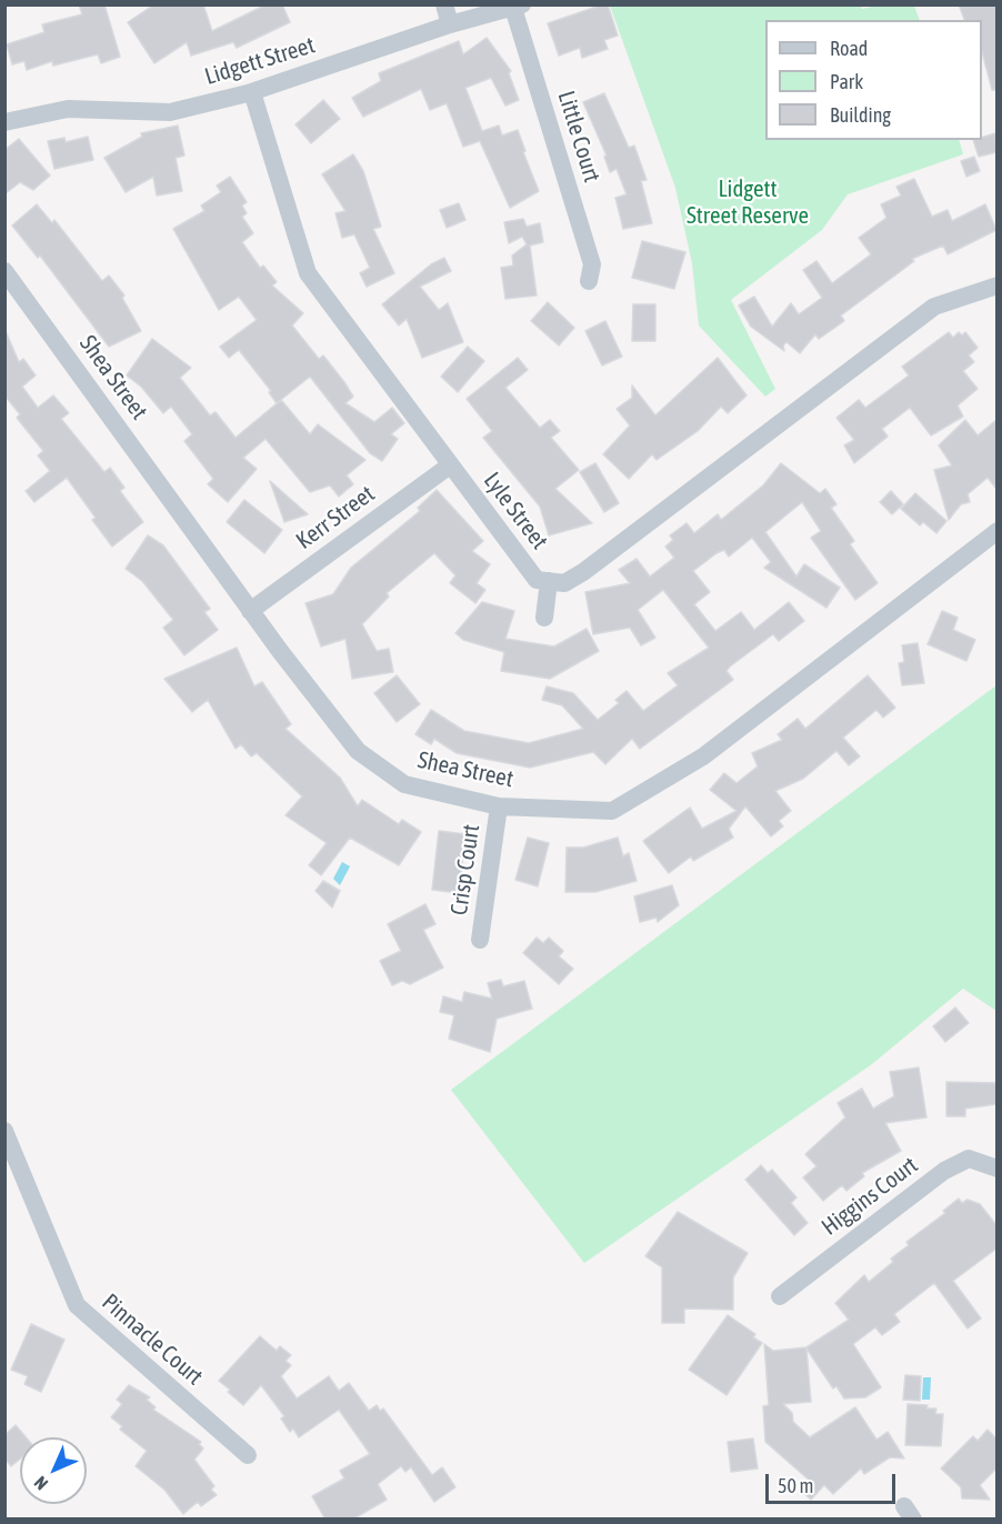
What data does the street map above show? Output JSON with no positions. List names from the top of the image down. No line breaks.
{"streets":{"street":["Lidgett Street","Little Court","Shea Street","Lyle Street","Kerr Street","Crisp Court","Higgins Court","Pinnacle Court"]},"crossings":[["Lidgett Street","Little Court"],["Lidgett Street","Lyle Street"],["Shea Street","Kerr Street"],["Shea Street","Crisp Court"],["Lyle Street","Kerr Street"]],"parks":["Lidgett Street Reserve"],"legend":["Road","Park","Building"],"scale_bar":"50 m","north":"bottom left"}
